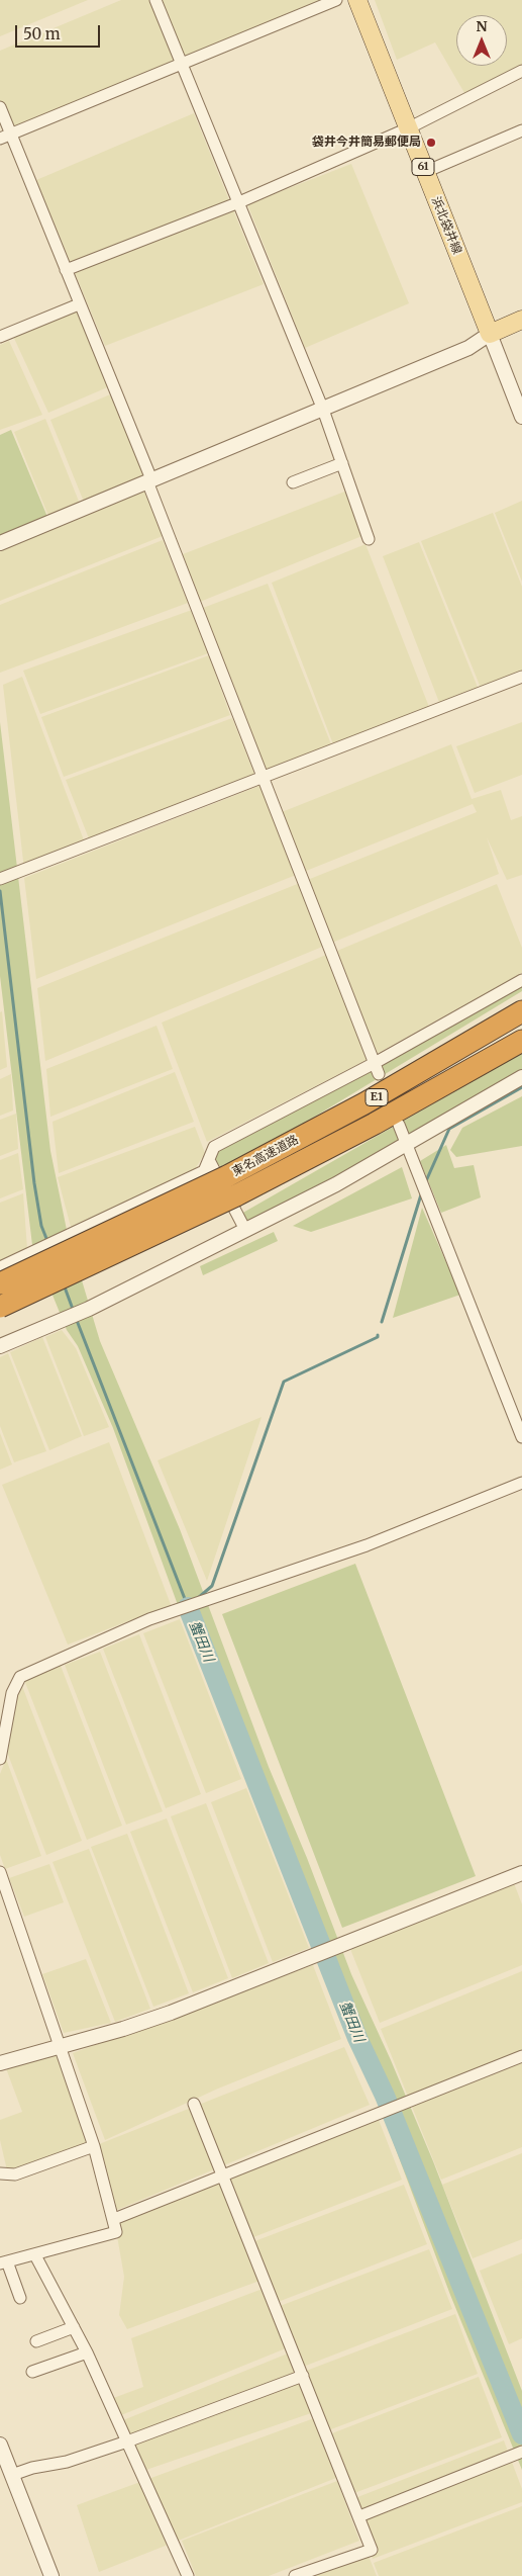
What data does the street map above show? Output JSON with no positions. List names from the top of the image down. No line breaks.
{"streets":{"highway":["E1","東名高速道路"],"main road":["61","浜北袋井線"]},"water":["蟹田川"],"places":["袋井今井簡易郵便局"],"scale_bar":"50 m","north":"top"}
